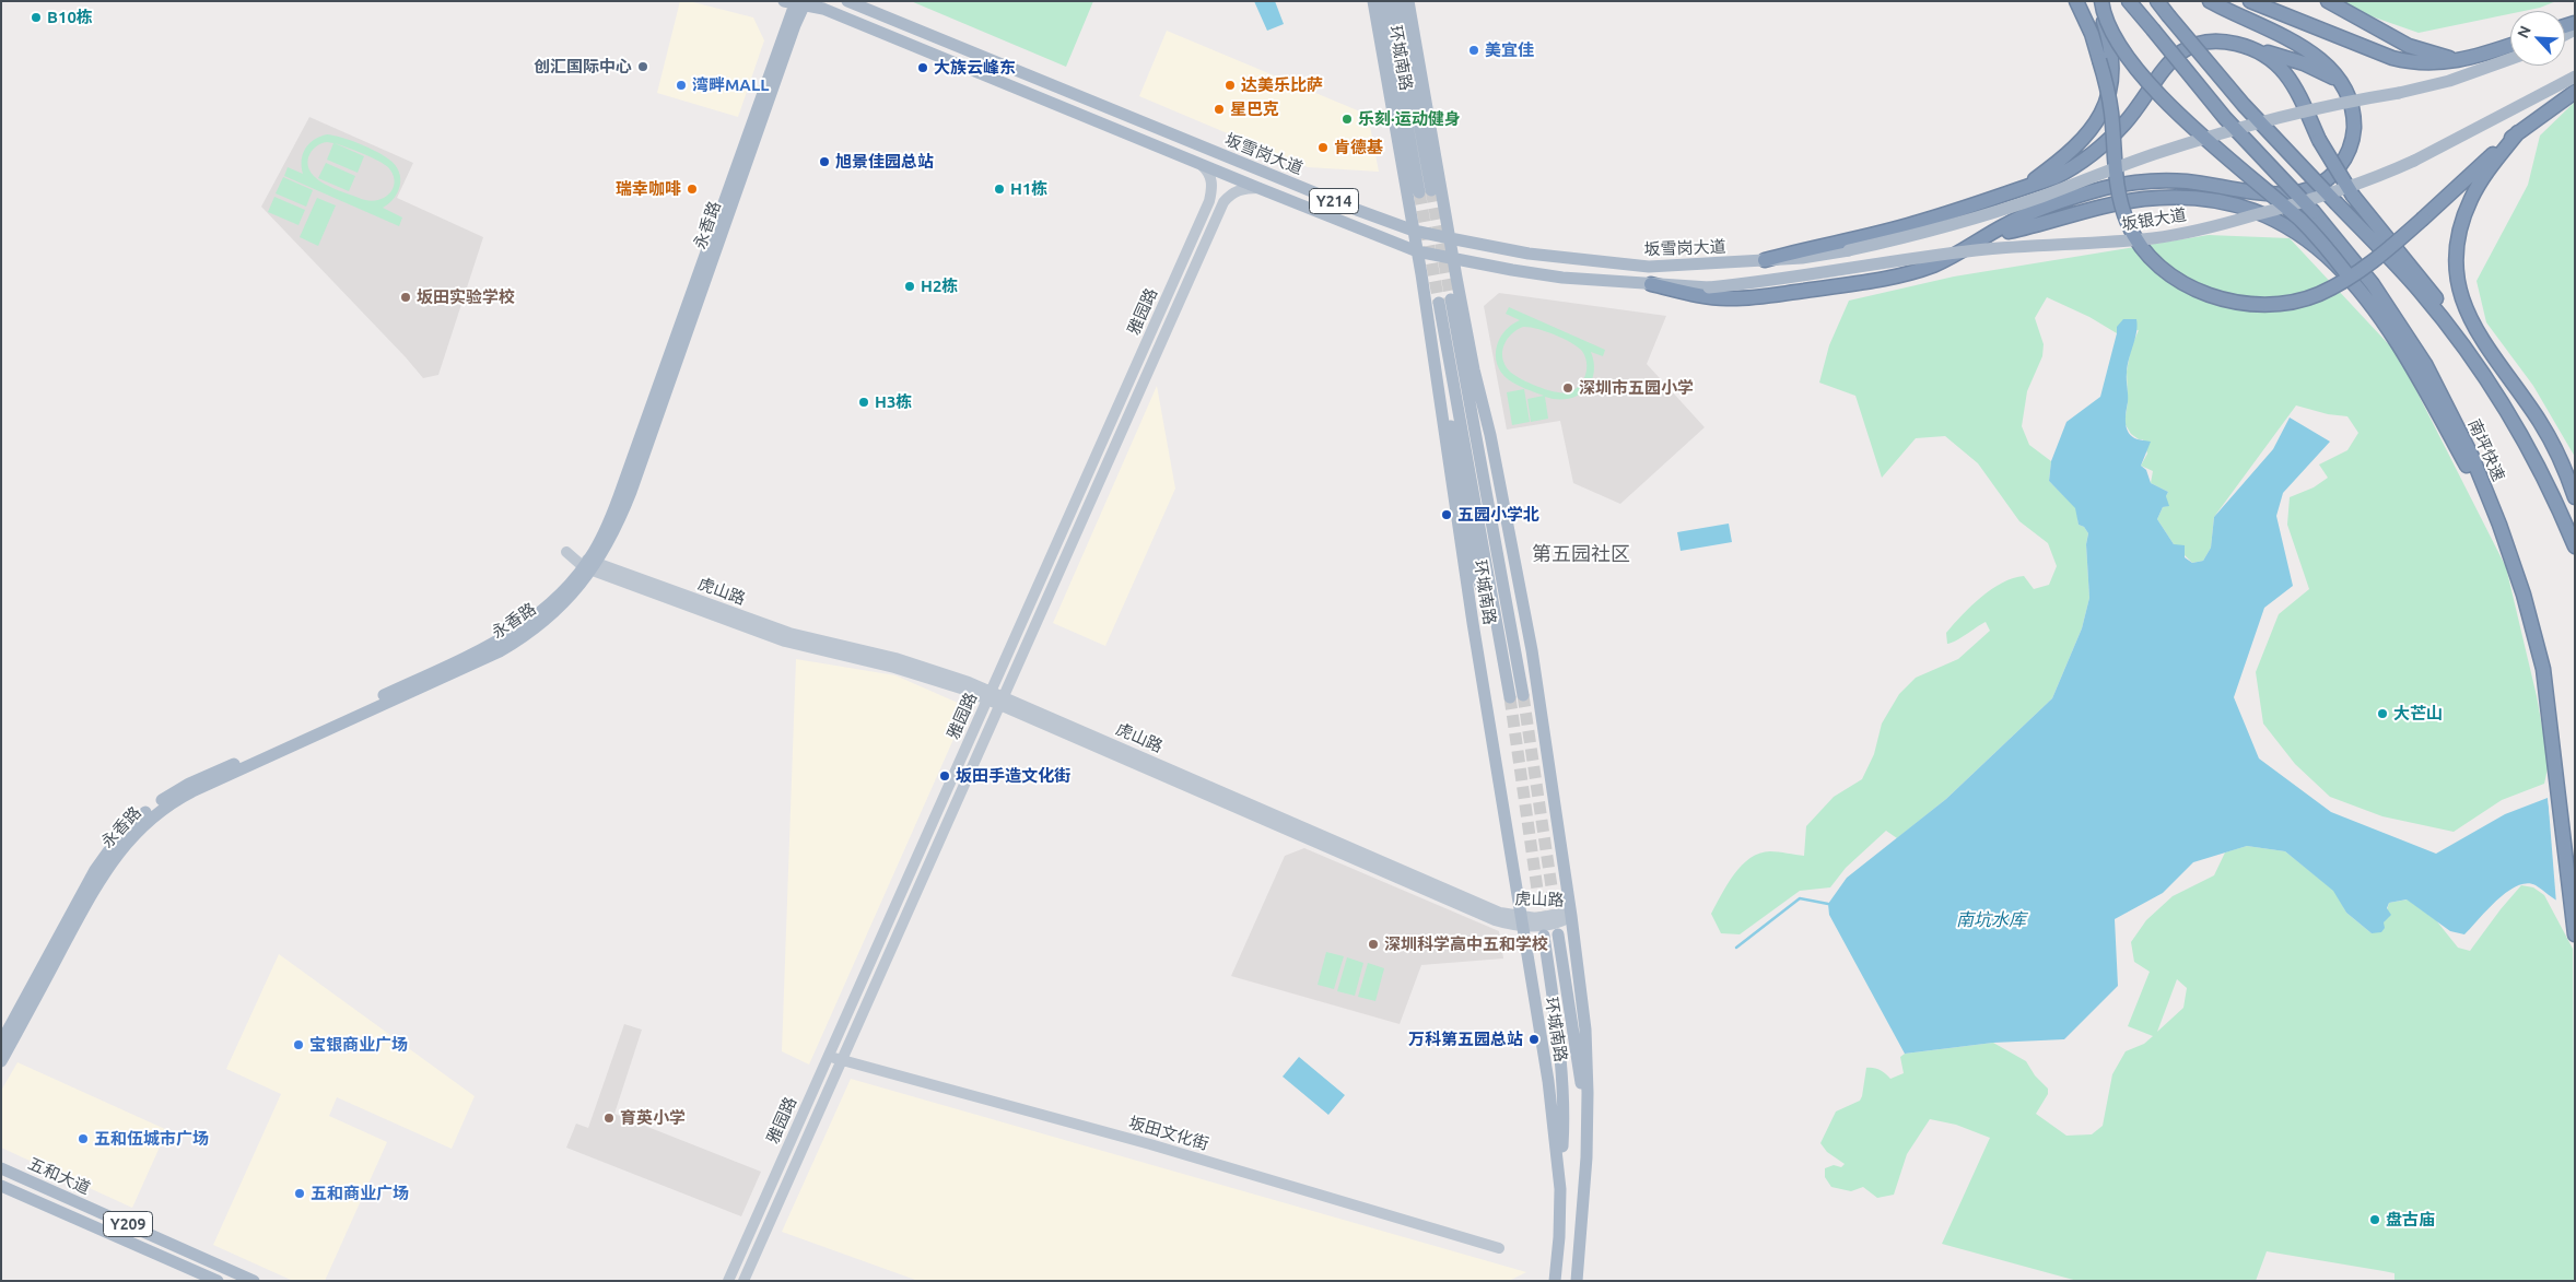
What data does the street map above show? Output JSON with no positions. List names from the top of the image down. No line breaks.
{"streets":{"highway":["南坪快速"],"main road":["环城南路","坂雪岗大道","Y214","坂银大道","永香路","雅园路","虎山路","坂田文化街","五和大道","Y209"]},"crossings":[["环城南路","坂雪岗大道"],["环城南路","虎山路"],["坂雪岗大道","坂银大道"],["坂雪岗大道","永香路"],["坂雪岗大道","雅园路"],["永香路","虎山路"],["雅园路","虎山路"],["雅园路","坂田文化街"]],"districts":["第五园社区"],"water":["南坑水库"],"places":["B10栋","美宜佳","创汇国际中心","大族云峰东","湾畔MALL","达美乐比萨","星巴克","乐刻·运动健身","肯德基","旭景佳园总站","瑞幸咖啡","H1栋","H2栋","坂田实验学校","深圳市五园小学","H3栋","五园小学北","大芒山","坂田手造文化街","深圳科学高中五和学校","万科第五园总站","宝银商业广场","育英小学","五和伍城市广场","五和商业广场","盘古庙"],"north":"top left"}
